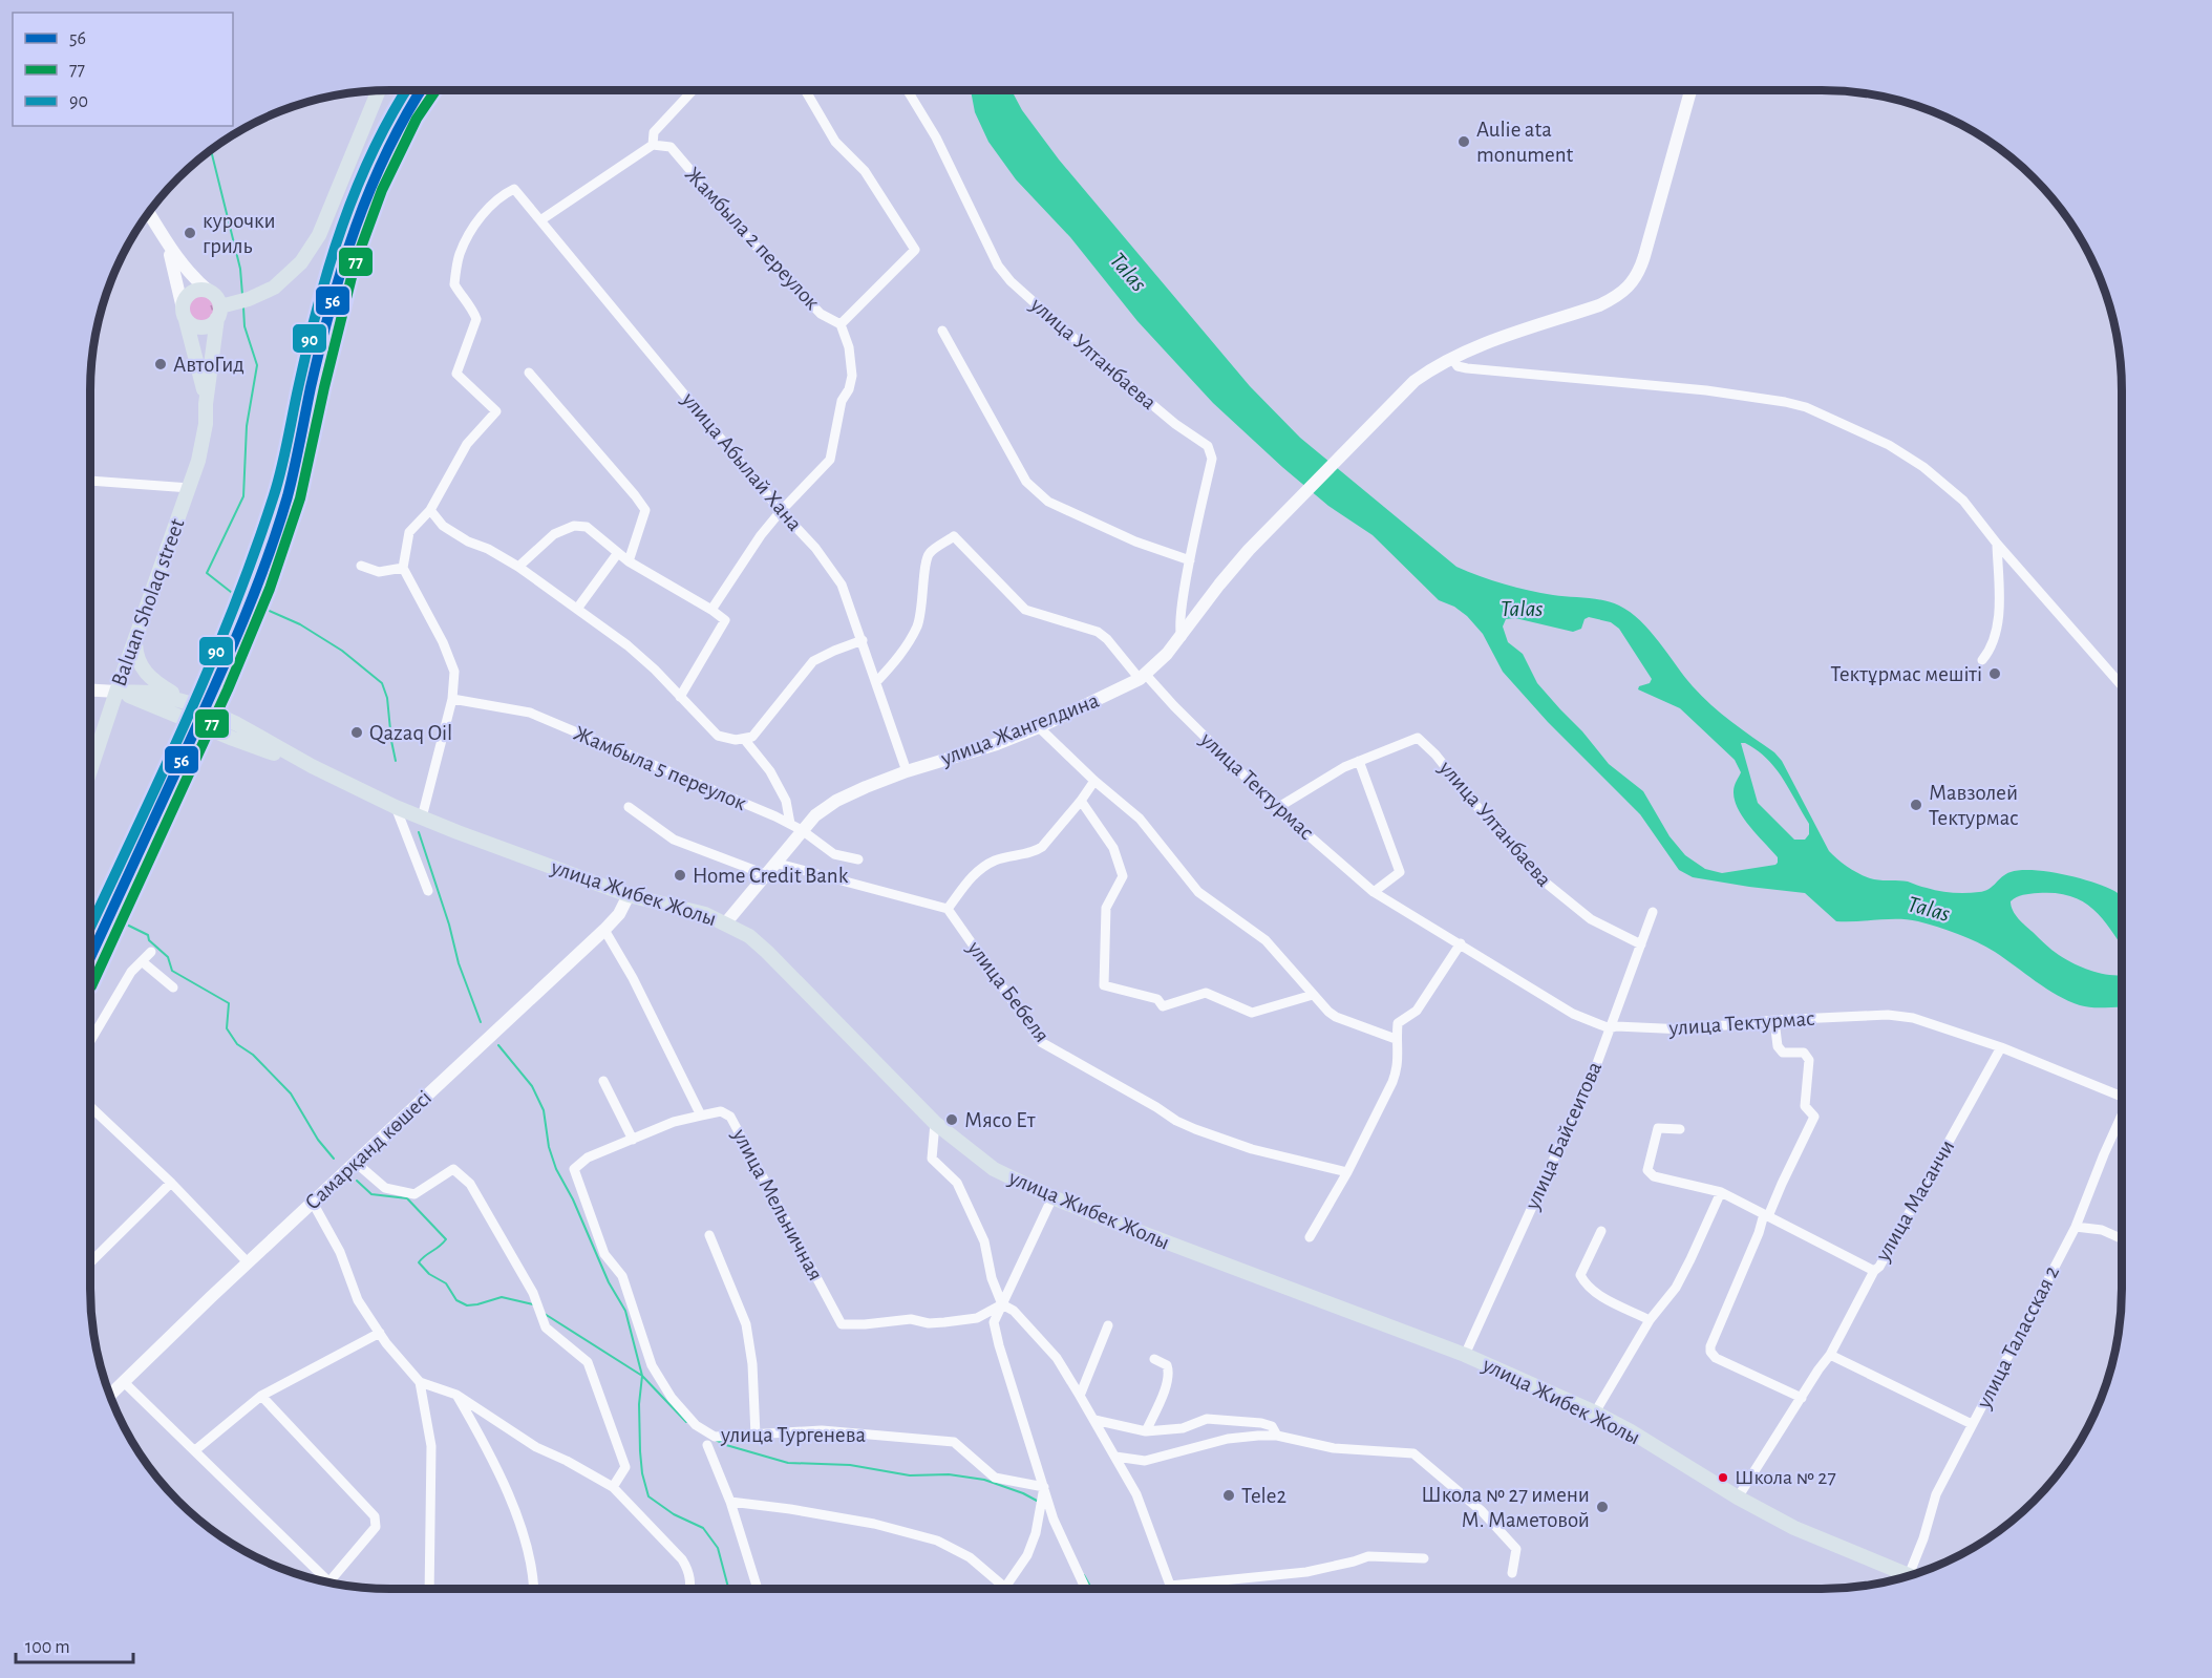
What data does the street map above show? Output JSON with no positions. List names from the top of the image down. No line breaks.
{"streets":{"main road":["Baluan Sholaq street","улица Жибек Жолы"],"street":["Жамбыла 2 переулок","улица Ултанбаева","улица Абылай Хана","улица Жангелдина","Жамбыла 5 переулок","улица Тектурмас","улица Бебеля","улица Байсеитова","Самарқанд көшесі","улица Масанчи","улица Мельничная","улица Таласская 2","улица Тургенева"]},"crossings":[["Жамбыла 2 переулок","улица Абылай Хана"],["улица Ултанбаева","улица Жангелдина"],["улица Ултанбаева","улица Байсеитова"],["улица Абылай Хана","улица Жангелдина"],["улица Абылай Хана","улица Тектурмас"],["Baluan Sholaq street","улица Жибек Жолы"],["улица Жангелдина","Жамбыла 5 переулок"],["улица Жангелдина","улица Тектурмас"],["улица Жангелдина","улица Жибек Жолы"],["улица Тектурмас","улица Байсеитова"],["улица Тектурмас","улица Масанчи"],["улица Жибек Жолы","улица Байсеитова"],["улица Жибек Жолы","Самарқанд көшесі"],["улица Жибек Жолы","улица Масанчи"],["Самарқанд көшесі","улица Мельничная"],["улица Мельничная","улица Тургенева"]],"water":["Talas"],"places":["Aulie ata monument","курочки гриль","АвтоГид","Тектұрмас мешіті","Qazaq Oil","Мавзолей Тектурмас","Home Credit Bank","Мясо Ет","Школа № 27","Tele2","Школа № 27 имени М. Маметовой"],"lines":["transit line 56","transit line 77","transit line 90"],"legend":["56","77","90"],"scale_bar":"100 m"}
